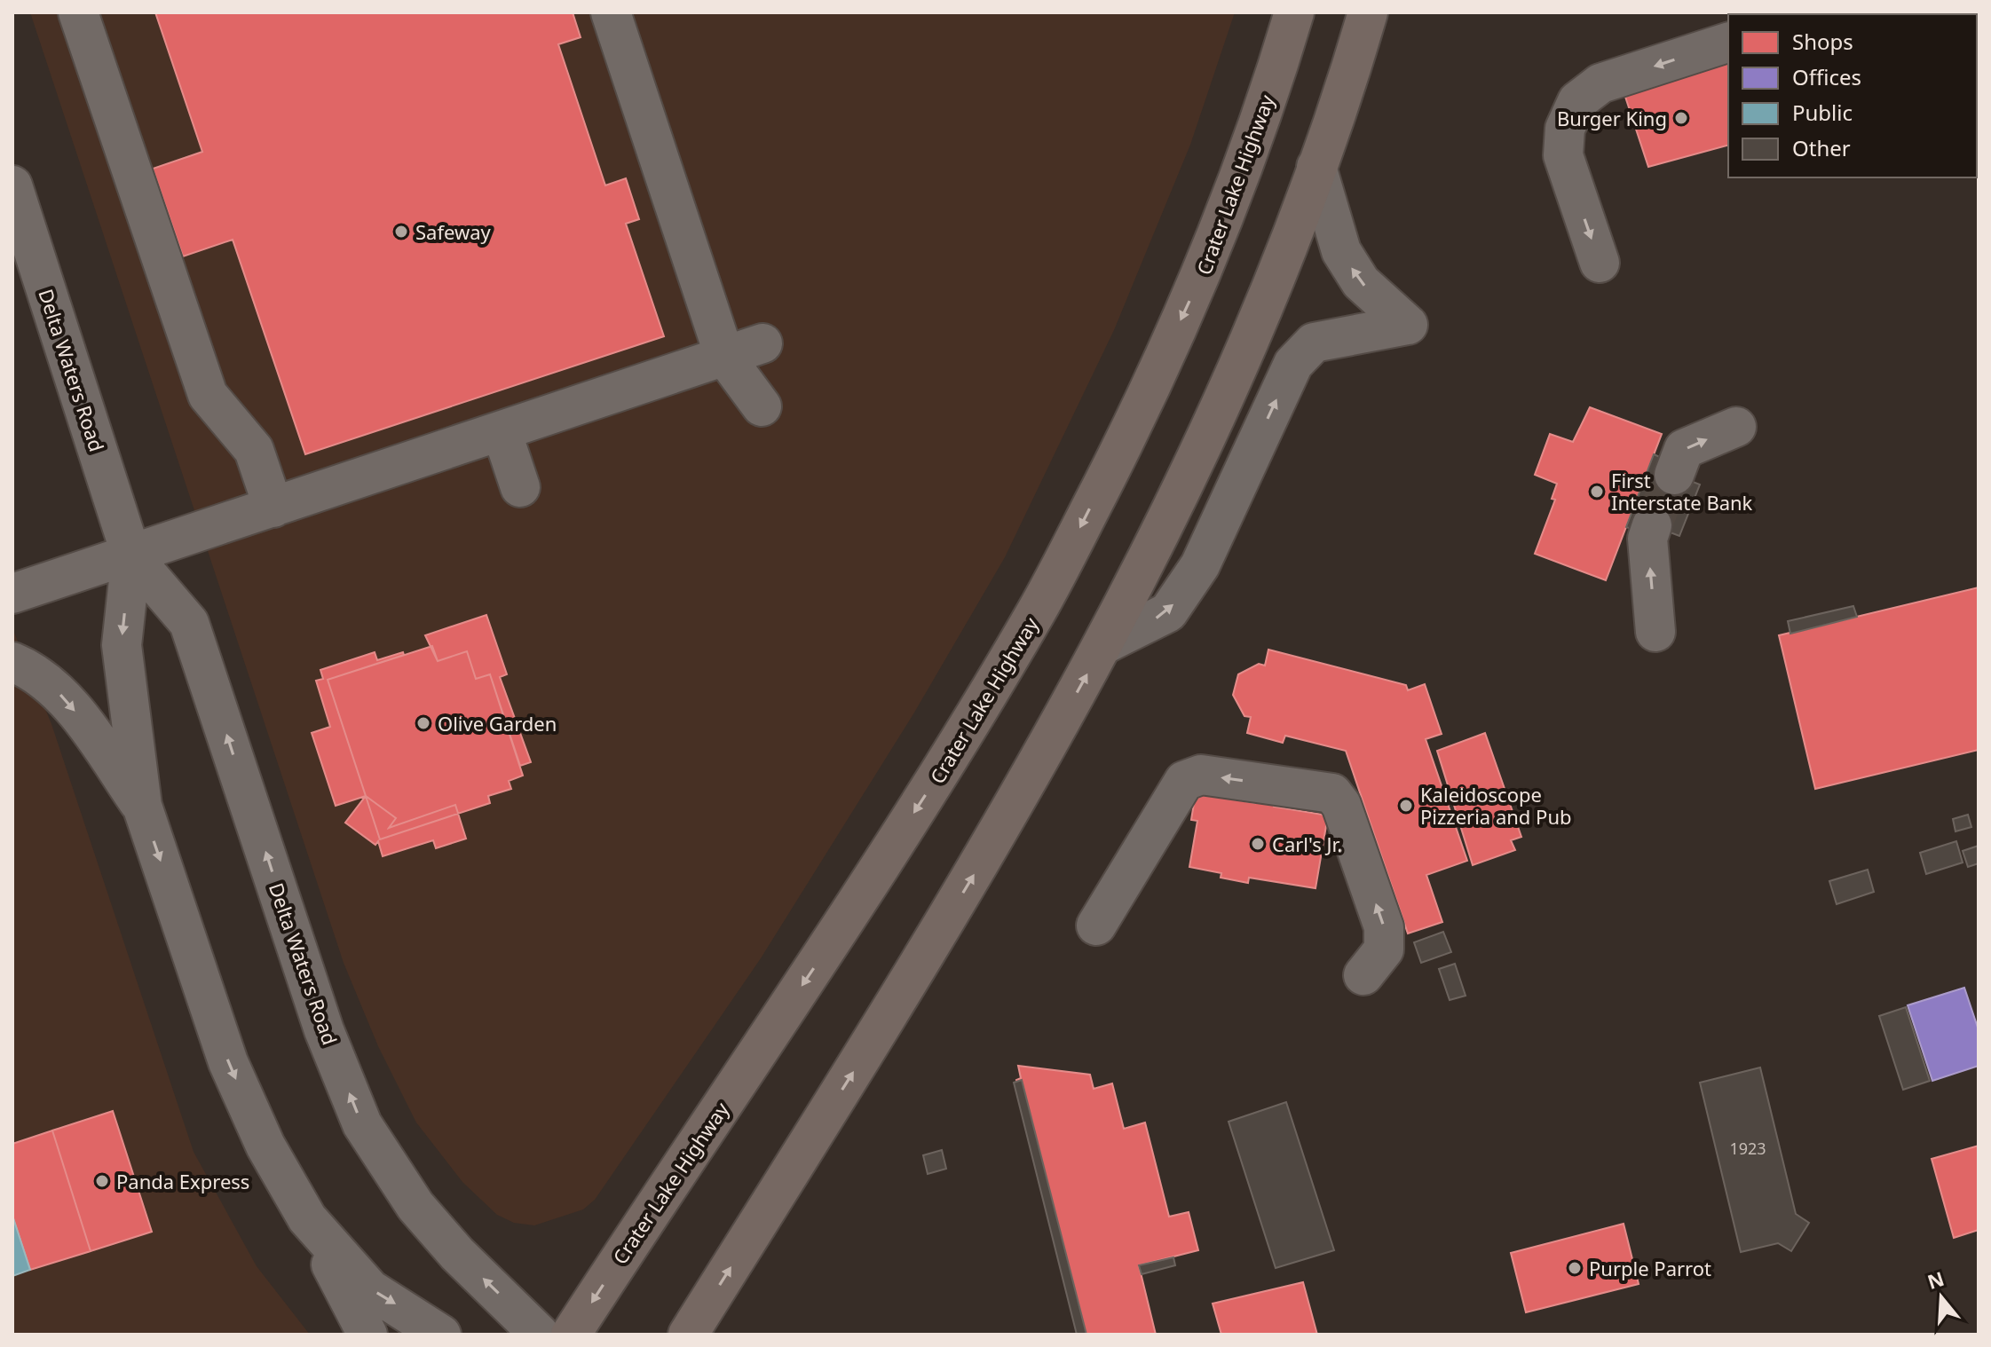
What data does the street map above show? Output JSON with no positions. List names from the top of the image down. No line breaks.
{"streets":{"main road":["Crater Lake Highway"],"street":["Delta Waters Road"]},"places":["Burger King","Safeway","First Interstate Bank","Olive Garden","Kaleidoscope Pizzeria and Pub","Carl's Jr.","Panda Express","Purple Parrot"],"house_numbers":["1923"],"legend":["Shops","Offices","Public","Other"],"north":"top"}
